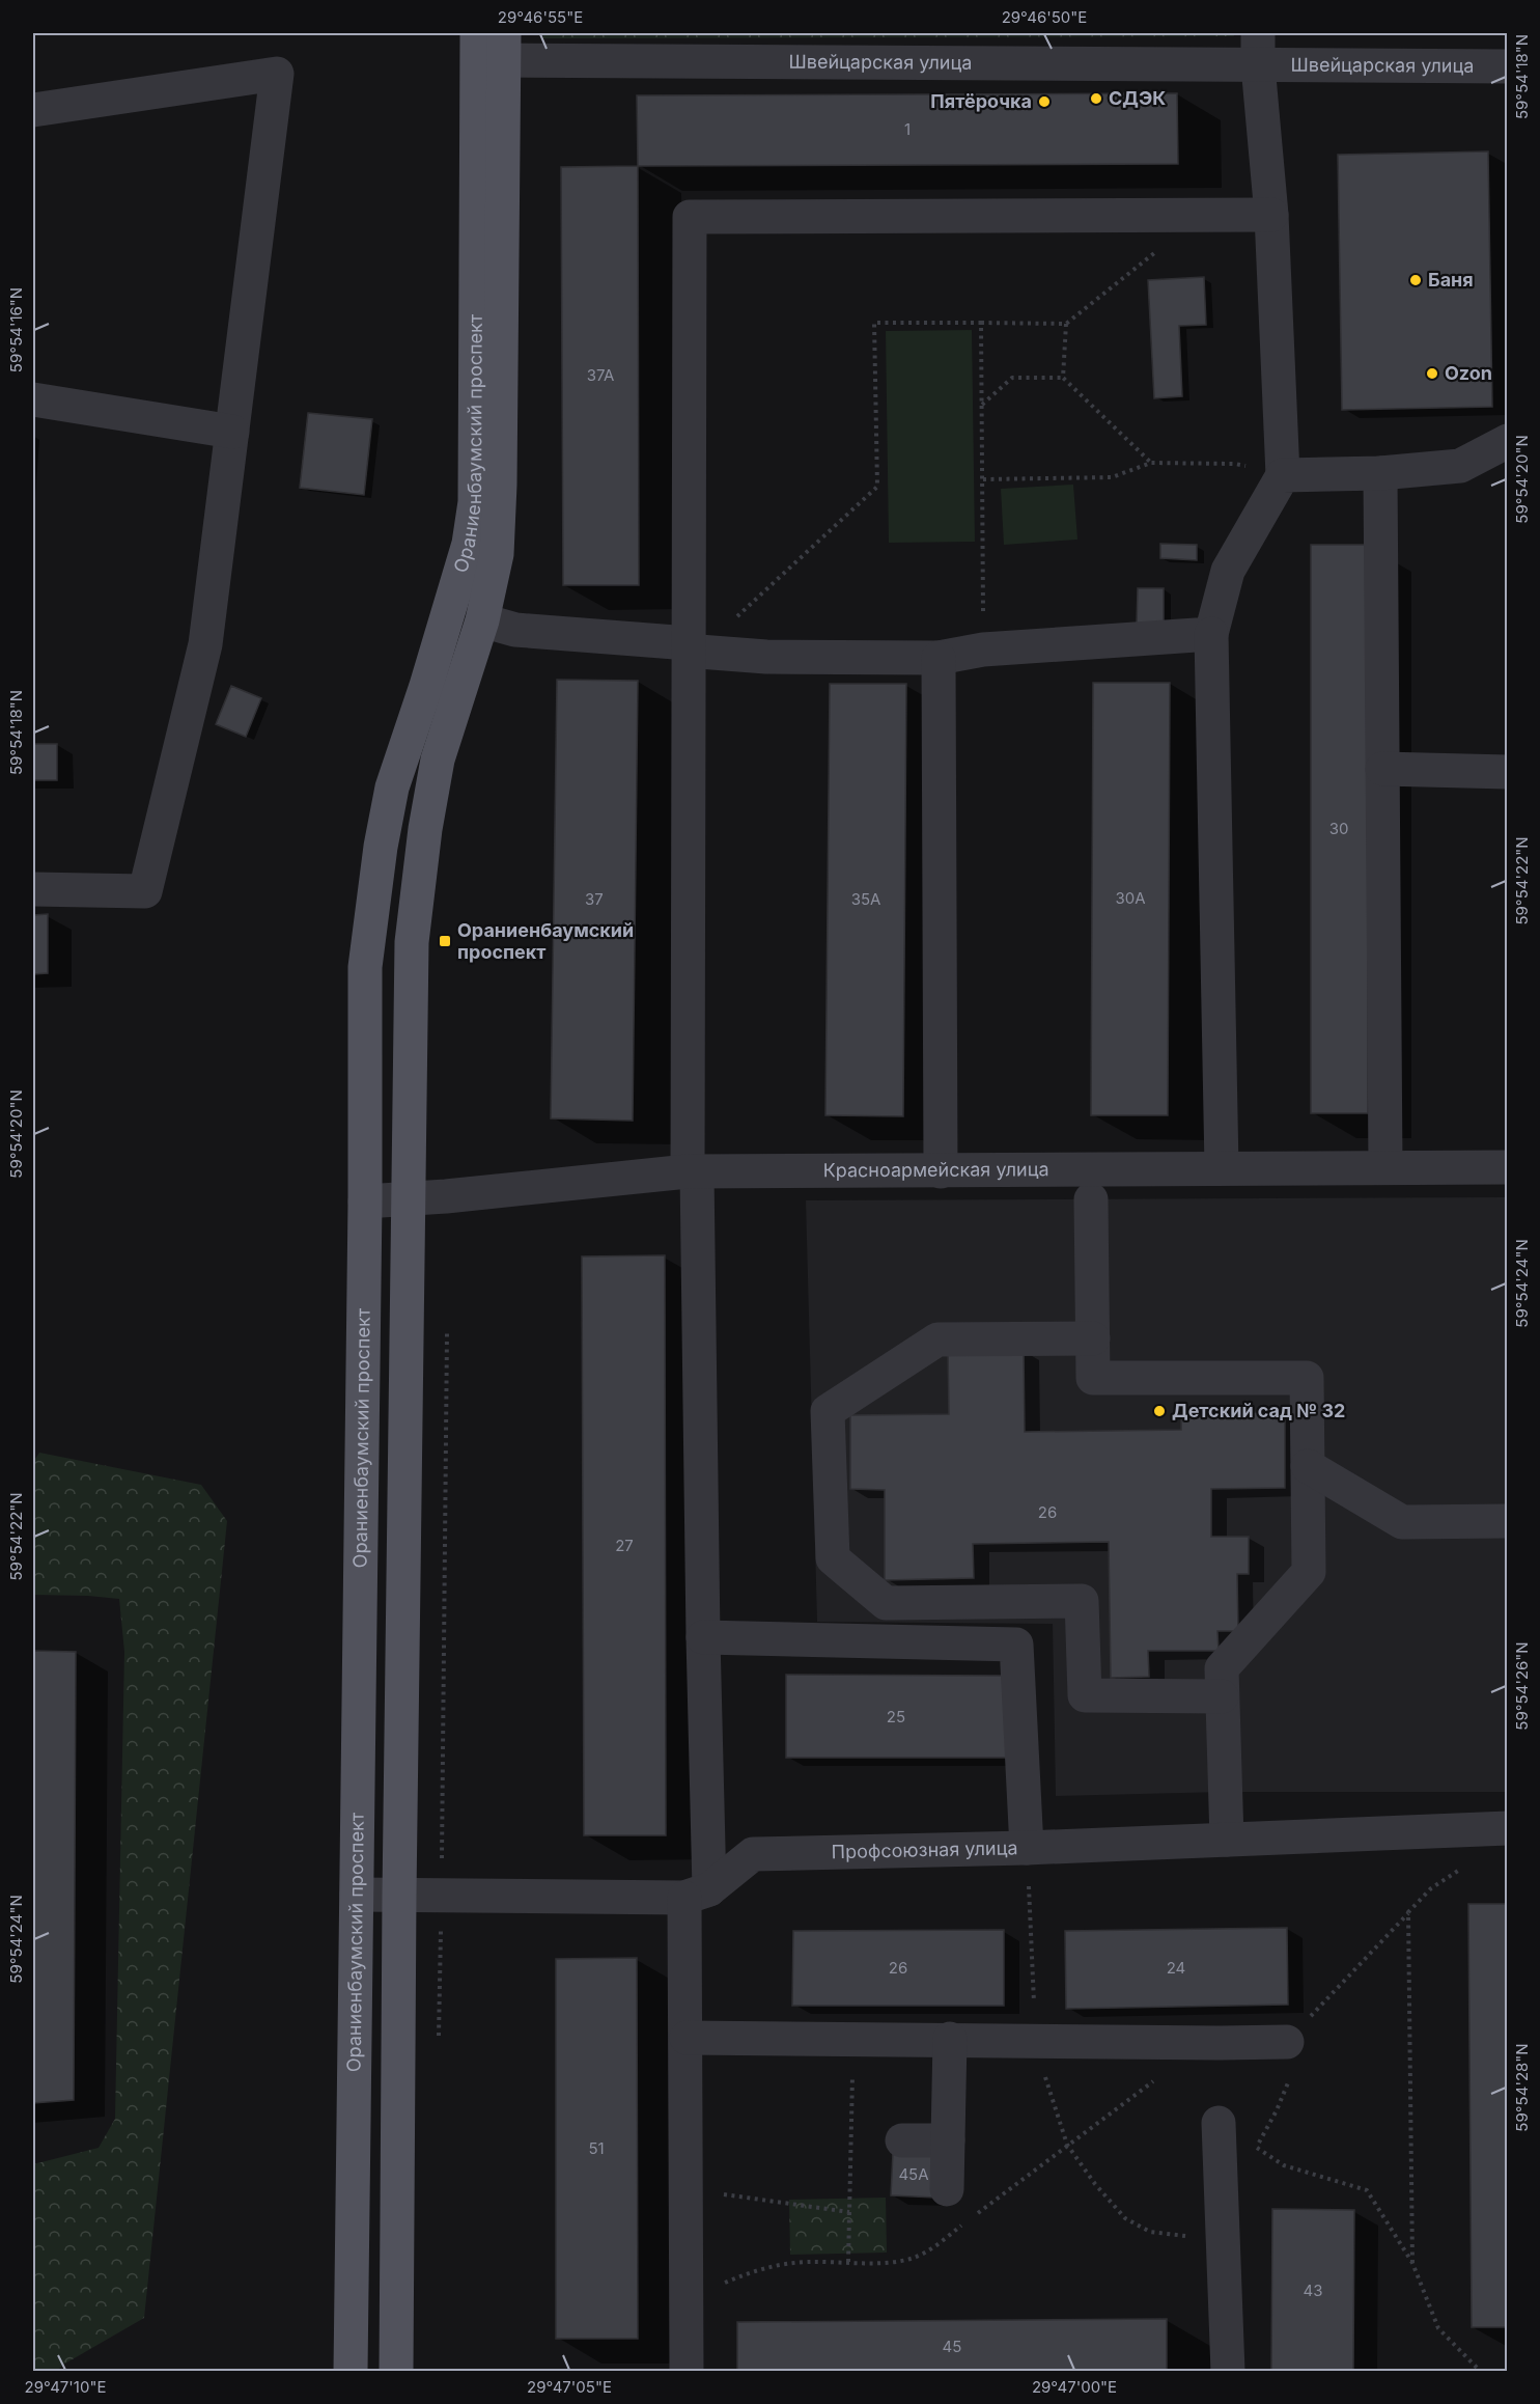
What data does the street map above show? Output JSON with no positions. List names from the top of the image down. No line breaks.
{"streets":{"main road":["Ораниенбаумский проспект"],"street":["Швейцарская улица","Красноармейская улица","Профсоюзная улица"]},"crossings":[["Швейцарская улица","Ораниенбаумский проспект"],["Ораниенбаумский проспект","Красноармейская улица"]],"places":{"other":["СДЭК","Пятёрочка","Баня","Ozon","Детский сад № 32"],"transit":["Ораниенбаумский проспект"]},"house_numbers":["1","37А","30","30А","37","35А","26","27","25","26","24","51","45А","43","45"],"coordinates":["29°46'55\"E","29°46'50\"E","59°54'18\"N","59°54'16\"N","59°54'20\"N","59°54'22\"N","59°54'24\"N","59°54'26\"N","59°54'28\"N","29°47'10\"E","29°47'05\"E","29°47'00\"E"]}
